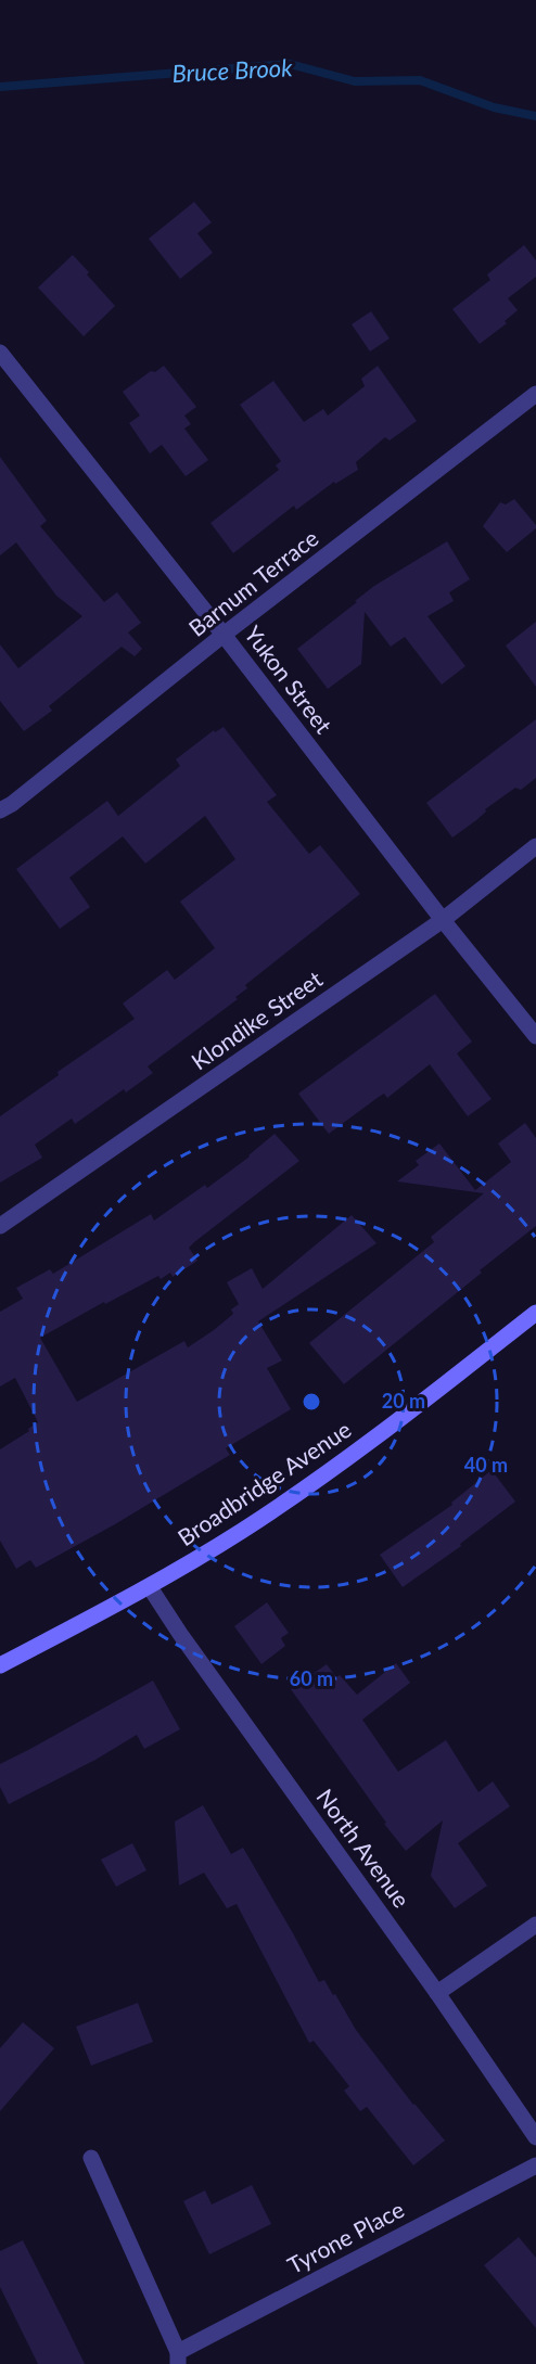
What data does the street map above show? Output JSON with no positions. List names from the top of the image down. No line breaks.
{"streets":{"main road":["Broadbridge Avenue"],"street":["Barnum Terrace","Yukon Street","Klondike Street","North Avenue","Tyrone Place"]},"crossings":[["Barnum Terrace","Yukon Street"],["Yukon Street","Klondike Street"],["Broadbridge Avenue","North Avenue"]],"water":["Bruce Brook"],"rings":["20 m","40 m","60 m"]}
